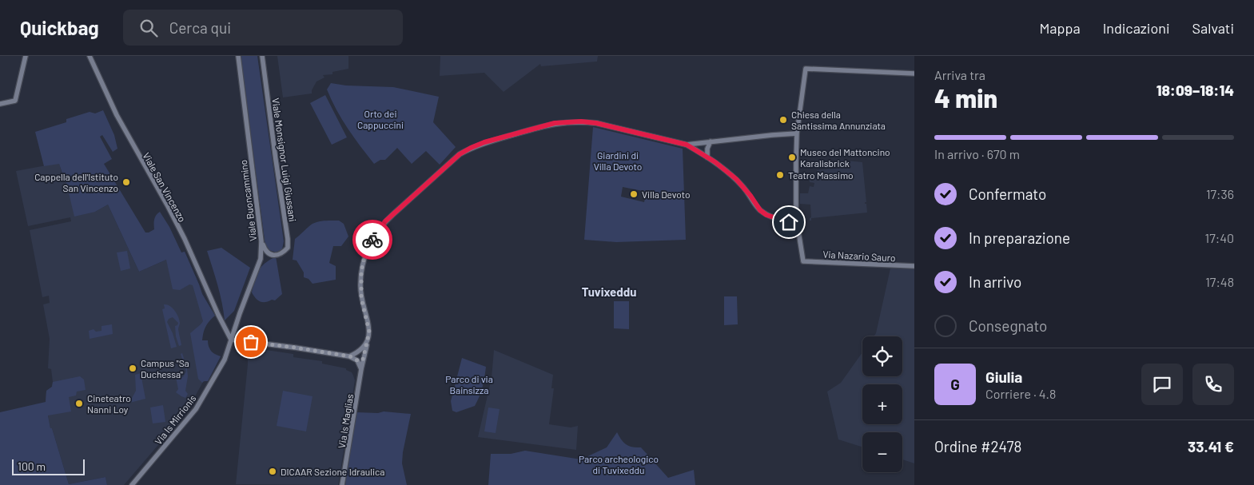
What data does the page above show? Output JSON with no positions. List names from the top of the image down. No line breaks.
{"streets":{"street":["Viale Monsignor Luigi Giussani","Viale San Vincenzo","Viale Buoncammino","Via Nazario Sauro","Via Is Mirrionis","Via Is Maglias"]},"crossings":[["Viale Monsignor Luigi Giussani","Viale Buoncammino"],["Viale San Vincenzo","Viale Buoncammino"],["Viale San Vincenzo","Via Is Mirrionis"],["Viale Buoncammino","Via Is Mirrionis"]],"districts":["Tuvixeddu"],"parks":["Orto dei Cappuccini","Giardini di Villa Devoto","Parco di via Bainsizza","Parco archeologico di Tuvixeddu"],"places":["Chiesa della Santissima Annunziata","Museo del Mattoncino Karalisbrick","Teatro Massimo","Cappella dell'Istituto San Vincenzo","Villa Devoto","Campus \"Sa Duchessa\"","Cineteatro Nanni Loy","DICAAR Sezione Idraulica"],"scale_bar":"100 m","page":{"header":"Quickbag","search":"Cerca qui","nav":["Mappa","Indicazioni","Salvati"],"heading":["4 min","Arriva tra","18:09–18:14"],"panel":["Giulia","Corriere · 4.8","Ordine #2478","33.41 €"],"bar":"In arrivo · 670 m","list":[["Confermato","17:36"],["In preparazione","17:40"],["In arrivo","17:48"],"Consegnato"],"map_buttons":["+","−"],"round":"G","scale":"100 m"}}
